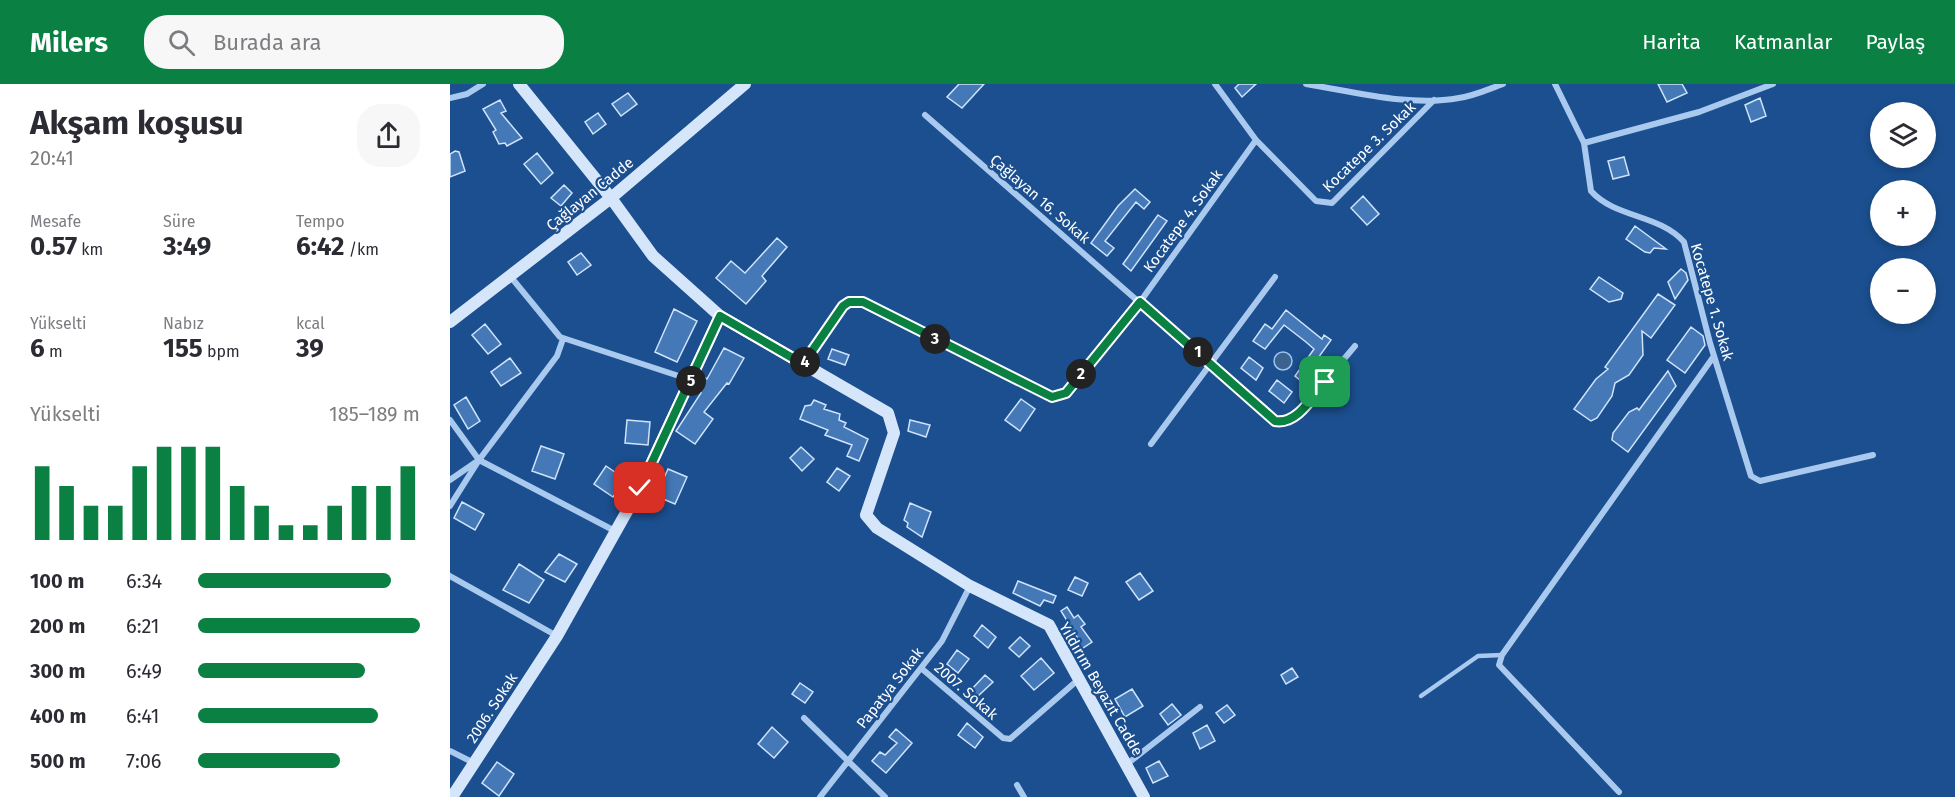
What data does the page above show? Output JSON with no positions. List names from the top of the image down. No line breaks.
{"streets":{"street":["Kocatepe 3. Sokak","Çağlayan Cadde","Çağlayan 16. Sokak","Kocatepe 4. Sokak","Kocatepe 1. Sokak","Papatya Sokak","Yıldırım Beyazıt Cadde","2007. Sokak","2006. Sokak"]},"crossings":[["Kocatepe 3. Sokak","Kocatepe 4. Sokak"],["Çağlayan 16. Sokak","Kocatepe 4. Sokak"],["Kocatepe 4. Sokak","Yıldırım Beyazıt Cadde"],["Papatya Sokak","Yıldırım Beyazıt Cadde"],["Papatya Sokak","2007. Sokak"],["Yıldırım Beyazıt Cadde","2007. Sokak"]],"page":{"header":"Milers","search":"Burada ara","nav":["Harita","Katmanlar","Paylaş"],"heading":["Akşam koşusu","20:41"],"map_buttons":["+","−"],"stats":[["Mesafe","0.57 km"],["Süre","3:49"],["Tempo","6:42 /km"],["Yükselti","6 m"],["Nabız","155 bpm"],["kcal","39"]],"pins":["3","1","4","2","5"],"chart":["Yükselti","185–189 m"],"list":[{"name":"100 m","note":"6:34"},{"name":"200 m","note":"6:21"},{"name":"300 m","note":"6:49"},{"name":"400 m","note":"6:41"},{"name":"500 m","note":"7:06"}]}}
